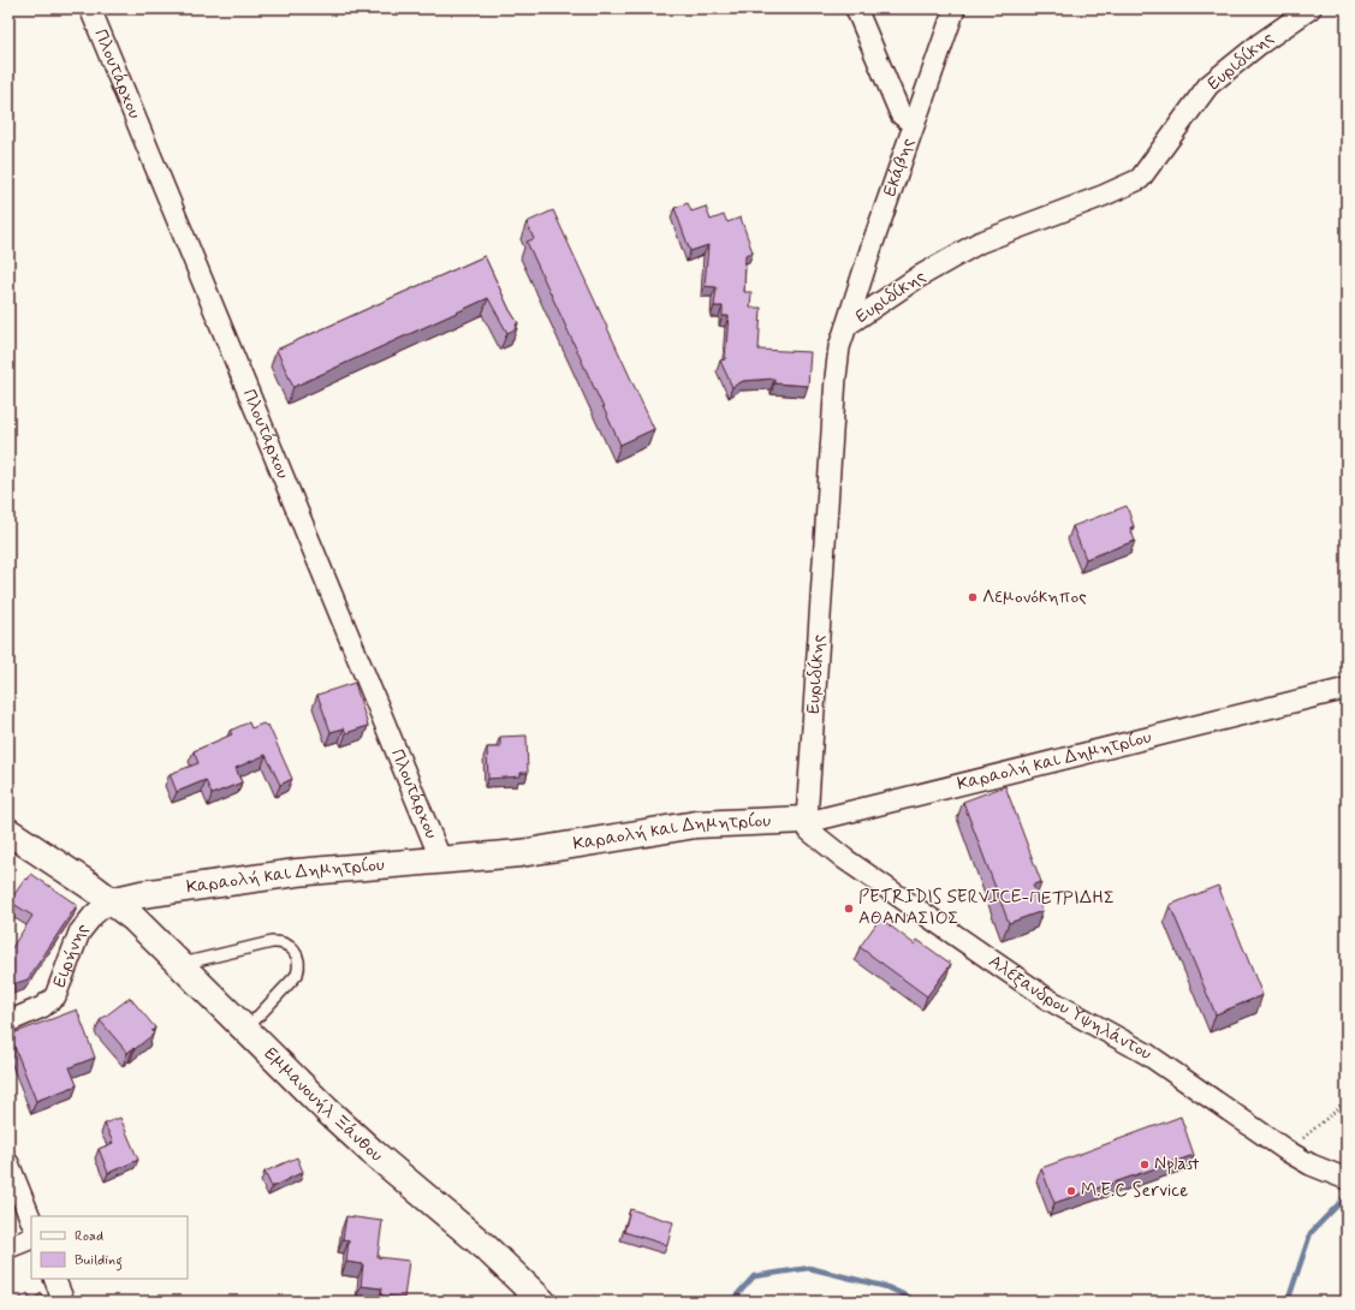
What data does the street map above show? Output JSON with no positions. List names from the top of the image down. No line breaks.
{"streets":{"street":["Ευριδίκης","Πλουτάρχου","Εκάβης","Καραολή και Δημητρίου","Ειρήνης","Αλέξανδρου Υψηλάντου","Εμμανουήλ Ξάνθου"]},"crossings":[["Ευριδίκης","Εκάβης"],["Ευριδίκης","Καραολή και Δημητρίου"],["Ευριδίκης","Αλέξανδρου Υψηλάντου"],["Πλουτάρχου","Καραολή και Δημητρίου"],["Καραολή και Δημητρίου","Ειρήνης"],["Καραολή και Δημητρίου","Αλέξανδρου Υψηλάντου"],["Καραολή και Δημητρίου","Εμμανουήλ Ξάνθου"],["Ειρήνης","Εμμανουήλ Ξάνθου"]],"places":["Λεμονόκηπος","PETRIDIS SERVICE-ΠΕΤΡΙΔΗΣ ΑΘΑΝΑΣΙΟΣ","Nplast","M.E.C Service"],"legend":["Road","Building"]}
